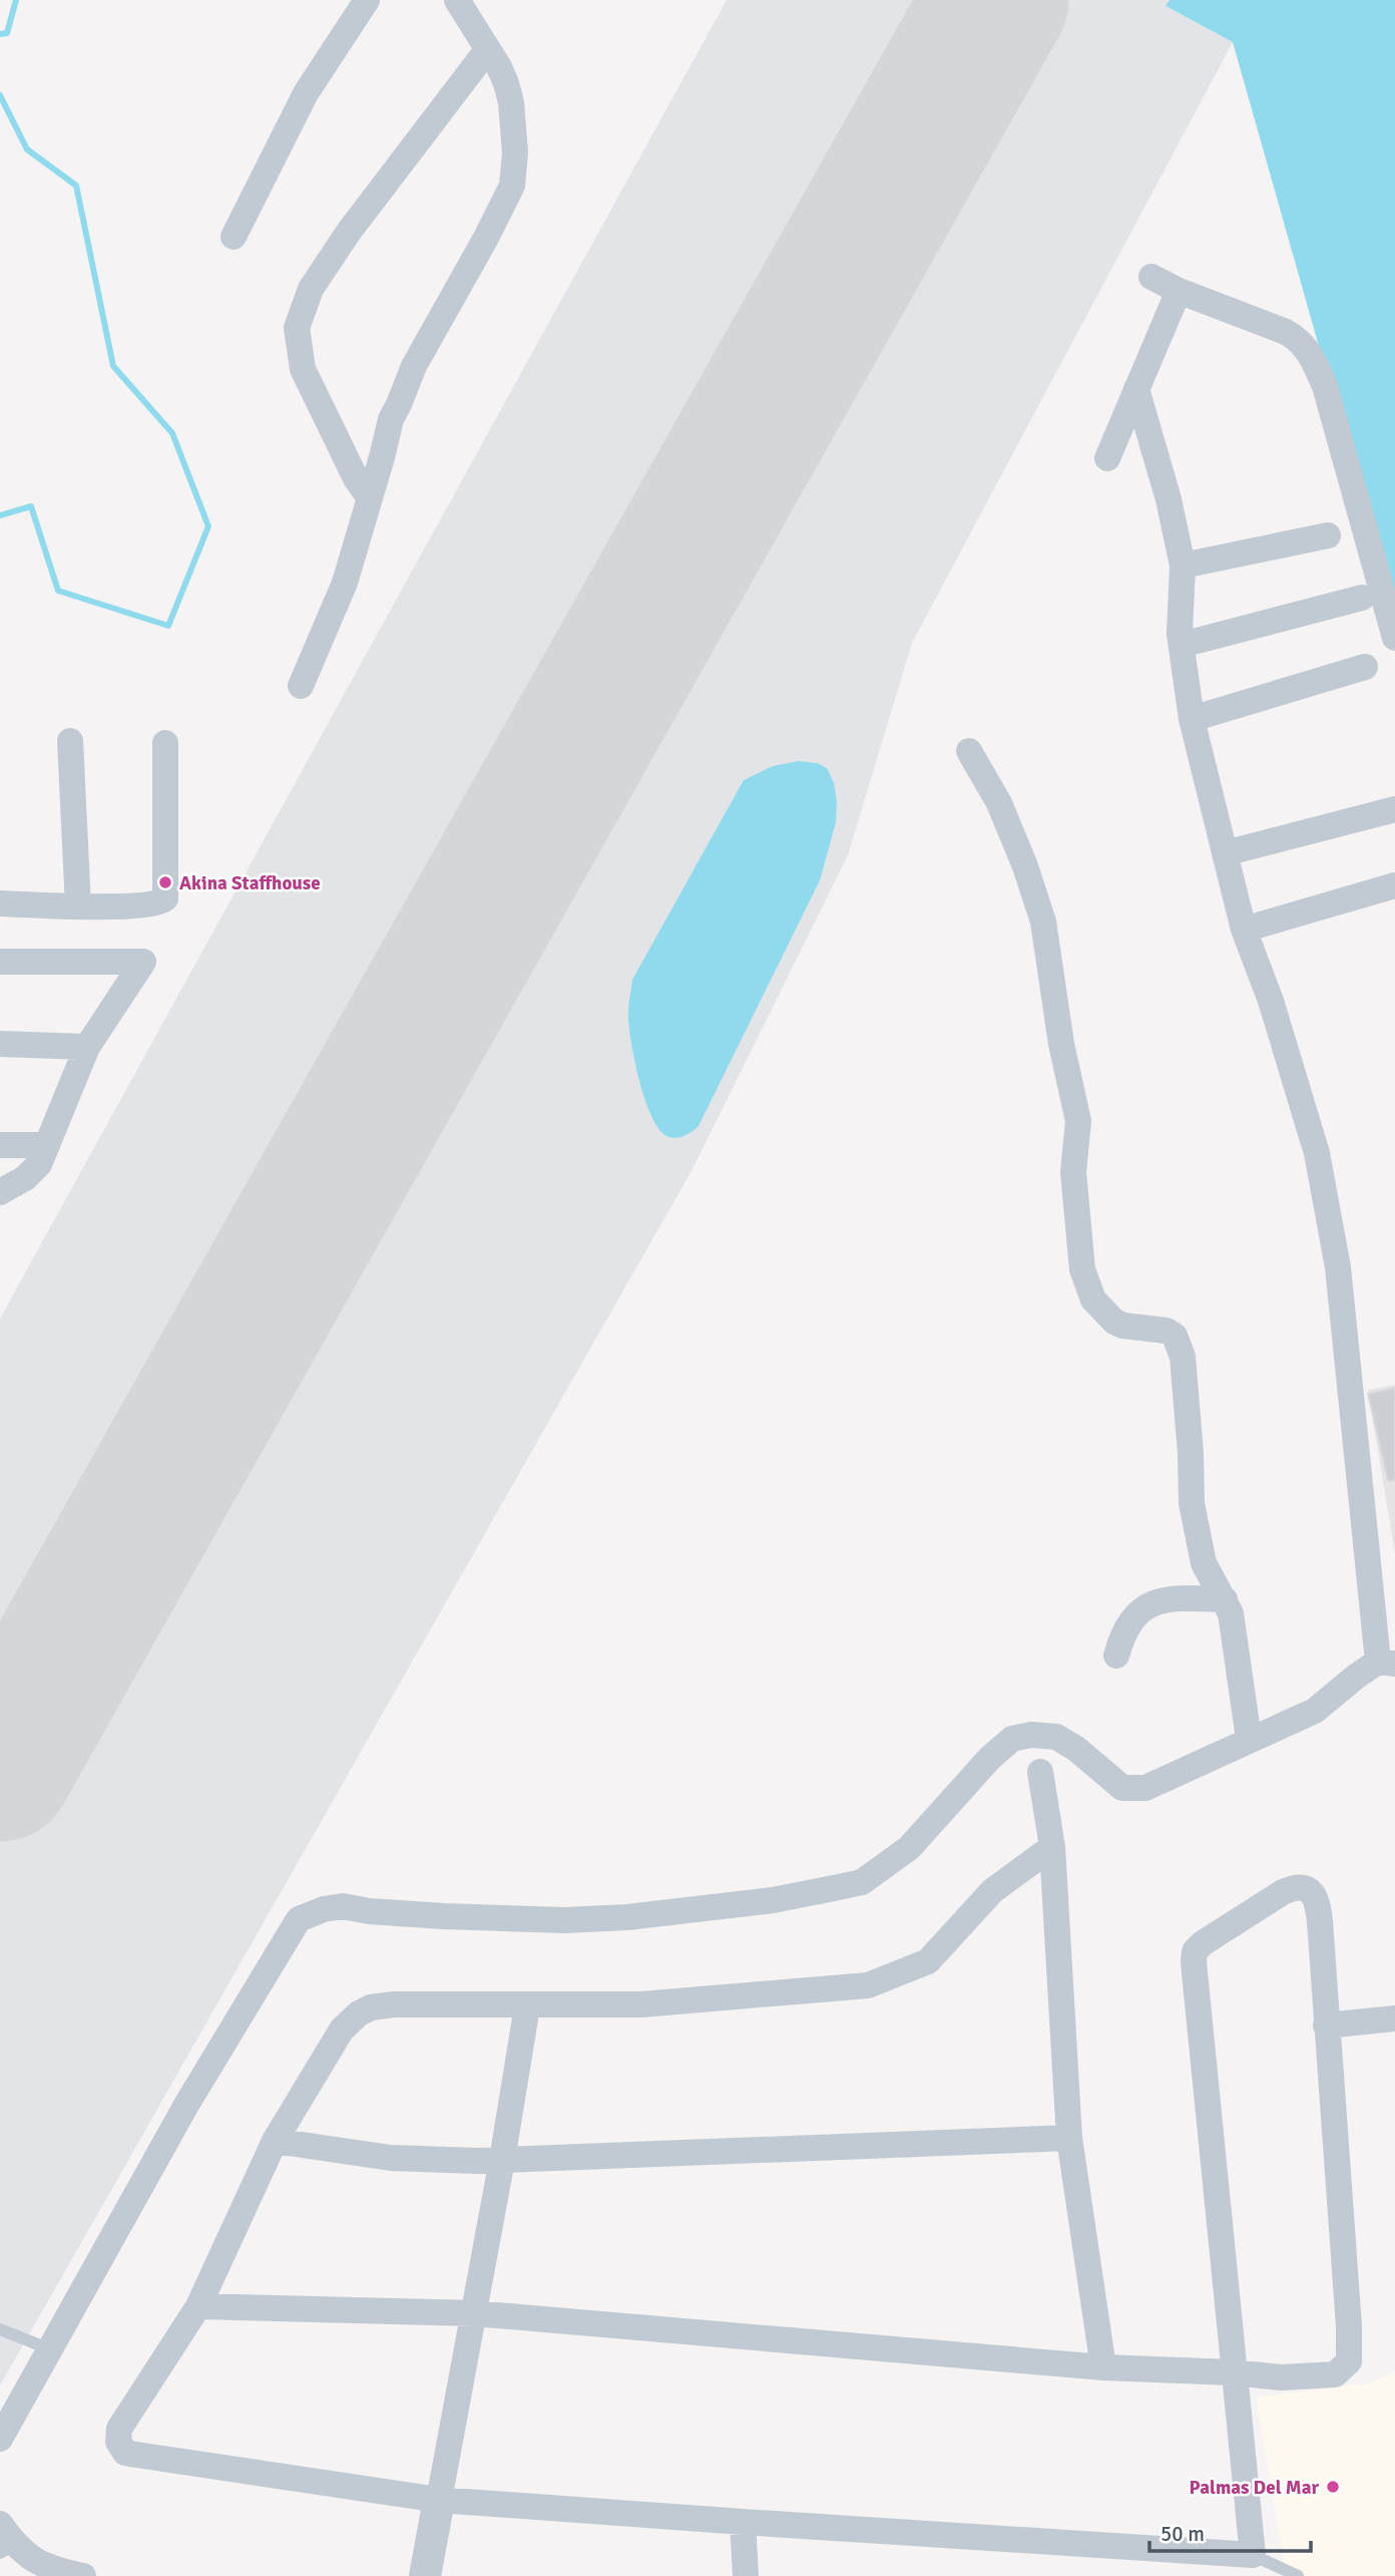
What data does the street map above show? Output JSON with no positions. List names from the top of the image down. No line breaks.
{"places":["Akina Staffhouse","Palmas Del Mar"],"scale_bar":"50 m"}
